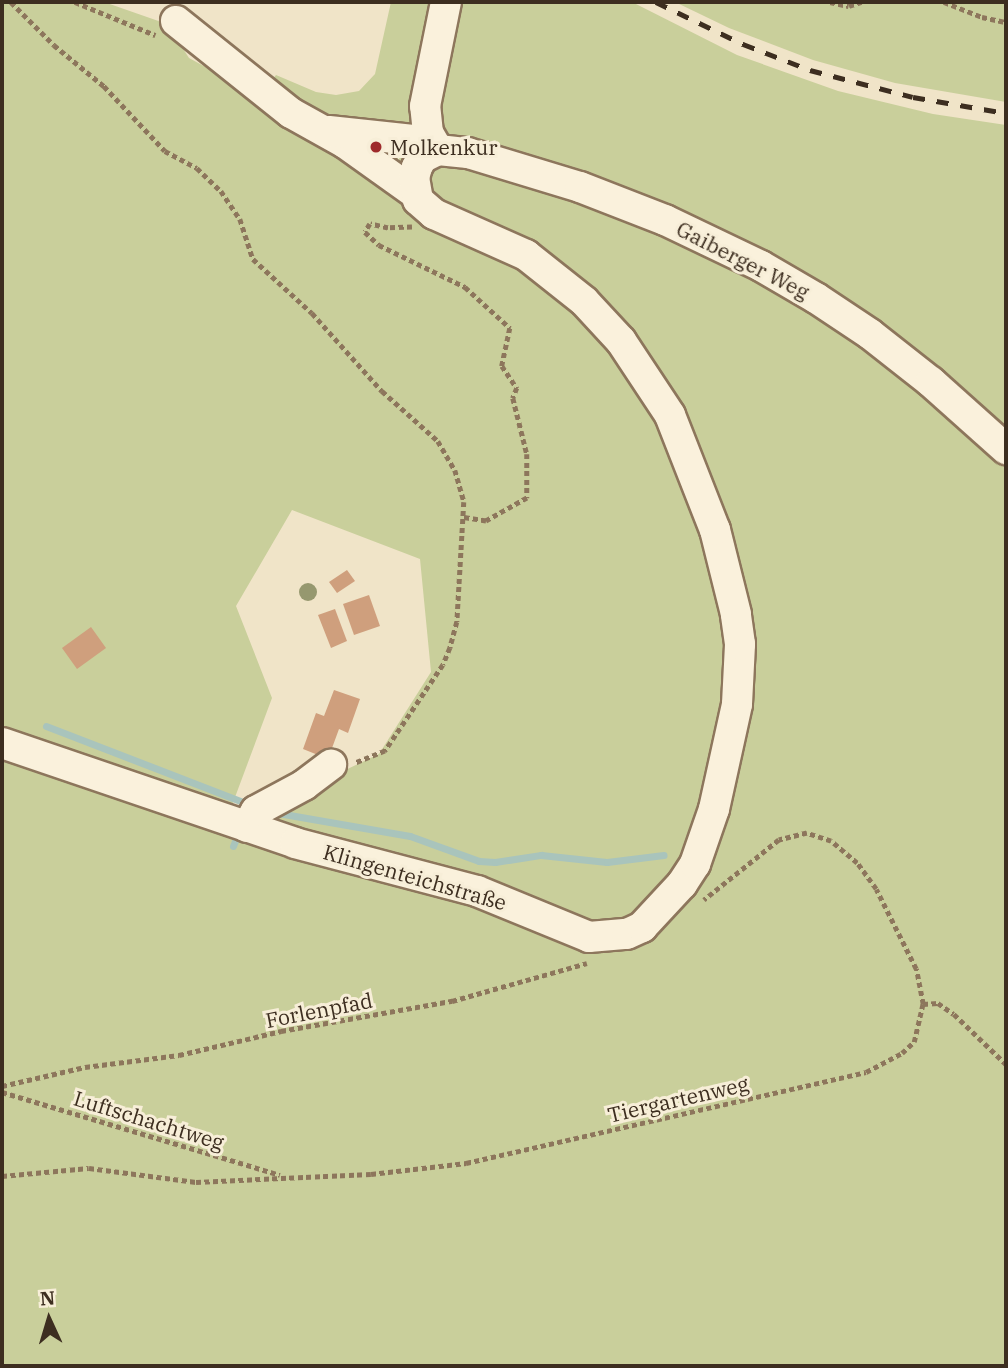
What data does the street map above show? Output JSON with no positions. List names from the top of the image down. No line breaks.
{"streets":{"street":["Gaiberger Weg","Klingenteichstraße"],"path":["Forlenpfad","Tiergartenweg","Luftschachtweg"]},"crossings":[["Gaiberger Weg","Klingenteichstraße"],["Tiergartenweg","Luftschachtweg"]],"places":["Molkenkur"],"north":"top"}
